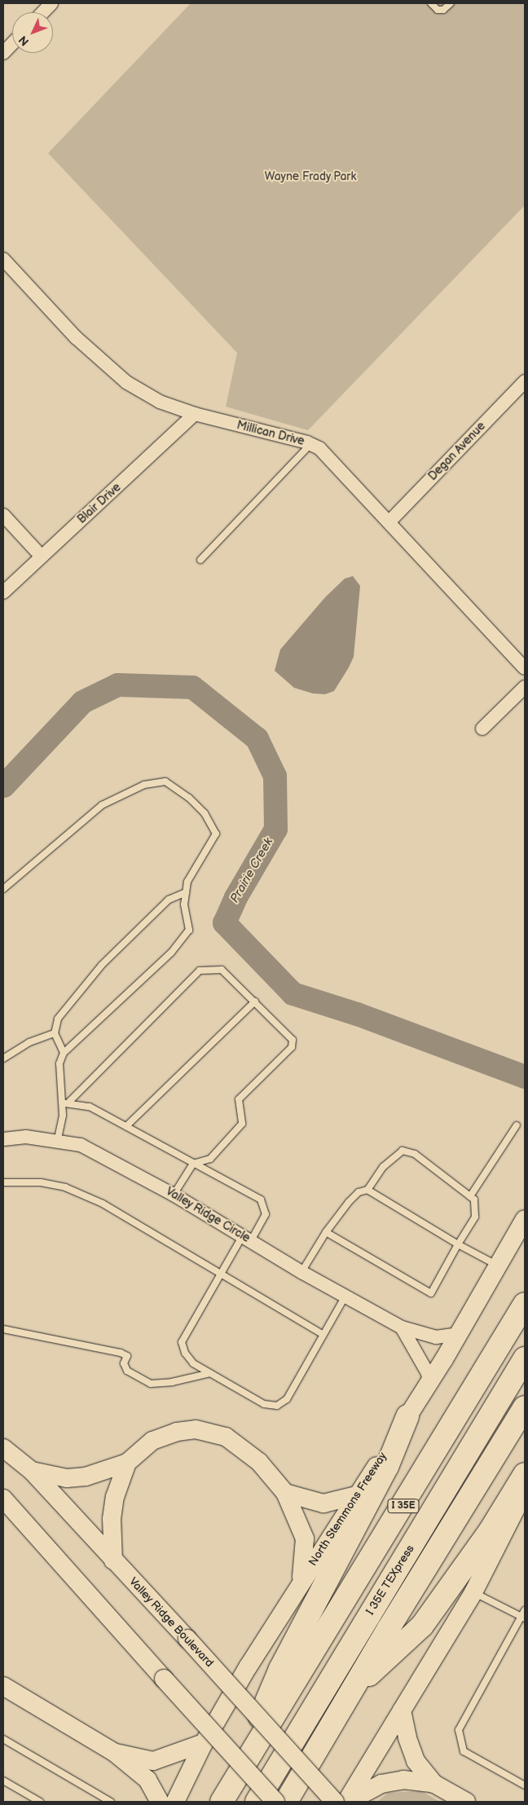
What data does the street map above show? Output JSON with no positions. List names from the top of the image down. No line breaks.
{"streets":{"highway":["I 35E","I 35E TEXpress"],"main road":["North Stemmons Freeway","Valley Ridge Boulevard"],"street":["Millican Drive","Degan Avenue","Blair Drive","Valley Ridge Circle"]},"crossings":[["Millican Drive","Degan Avenue"],["Millican Drive","Blair Drive"],["Valley Ridge Circle","North Stemmons Freeway"]],"water":["Prairie Creek"],"parks":["Wayne Frady Park"],"north":"bottom left"}
